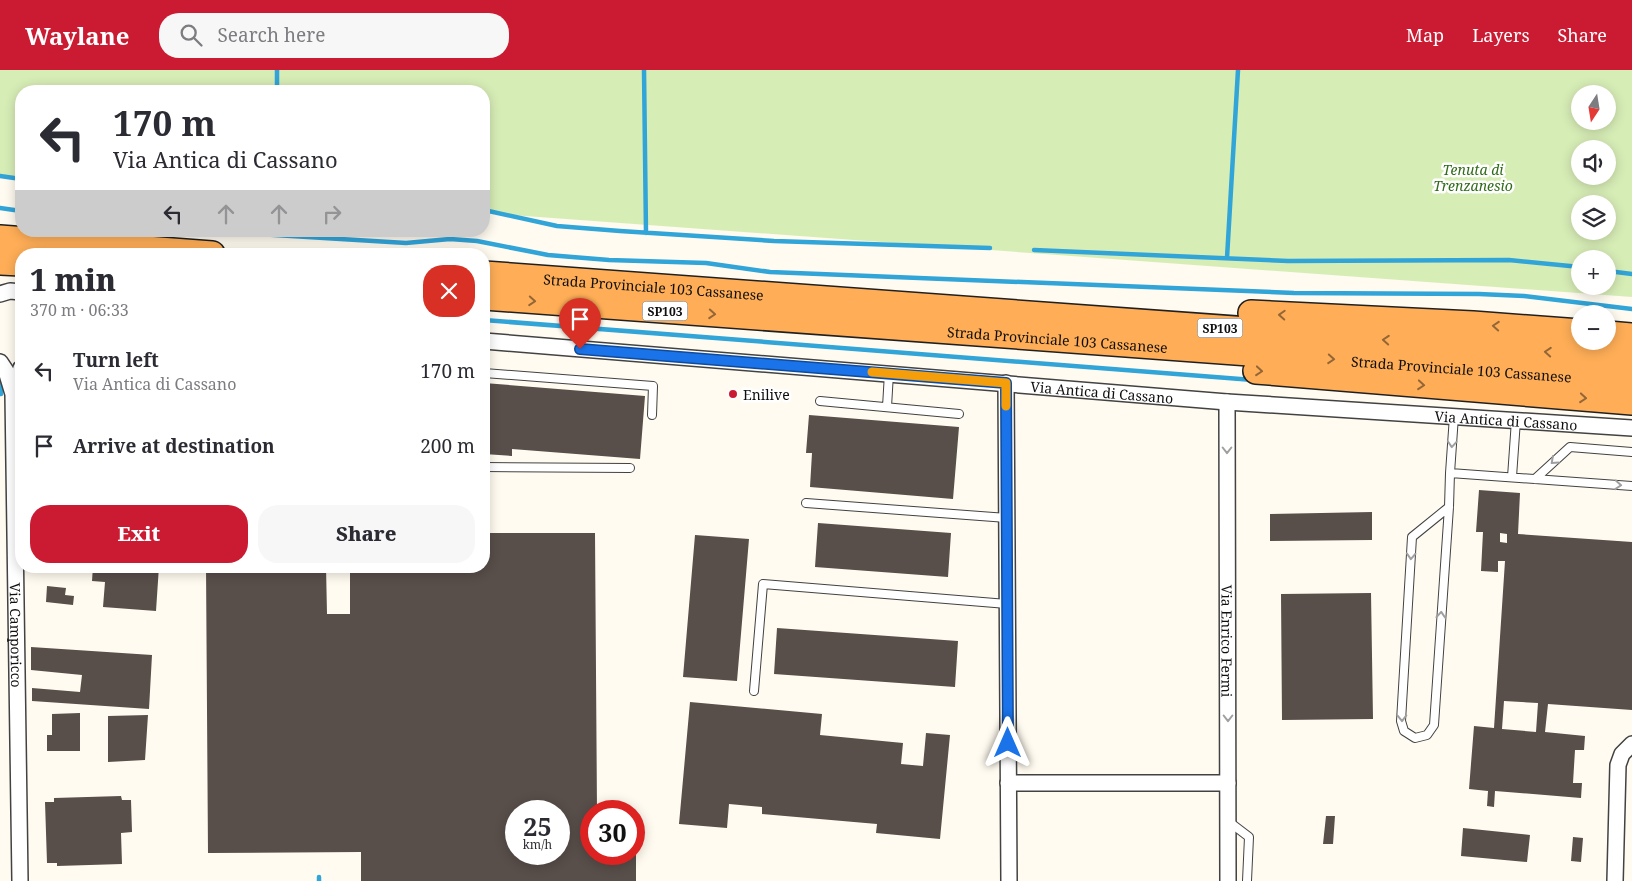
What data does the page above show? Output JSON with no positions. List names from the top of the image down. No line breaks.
{"streets":{"highway":["Strada Provinciale 103 Cassanese","SP103"],"street":["Via Antica di Cassano","Via Camporicco","Via Enrico Fermi"]},"crossings":[["Strada Provinciale 103 Cassanese","SP103"],["Via Antica di Cassano","Via Enrico Fermi"]],"one_way":["Via Enrico Fermi"],"parks":["Tenuta di Trenzanesio"],"places":["Enilive"],"north":"bottom","page":{"header":"Waylane","search":"Search here","nav":["Map","Layers","Share"],"map_buttons":["+","−"],"turn":["170 m","Via Antica di Cassano"],"heading":["1 min","370 m · 06:33"],"list":[{"name":"Turn left","note":"Via Antica di Cassano","value":"170 m"},{"name":"Arrive at destination","value":"200 m"}],"buttons":["Exit","Share"],"speed":"25 km/h","limit":"30"}}
